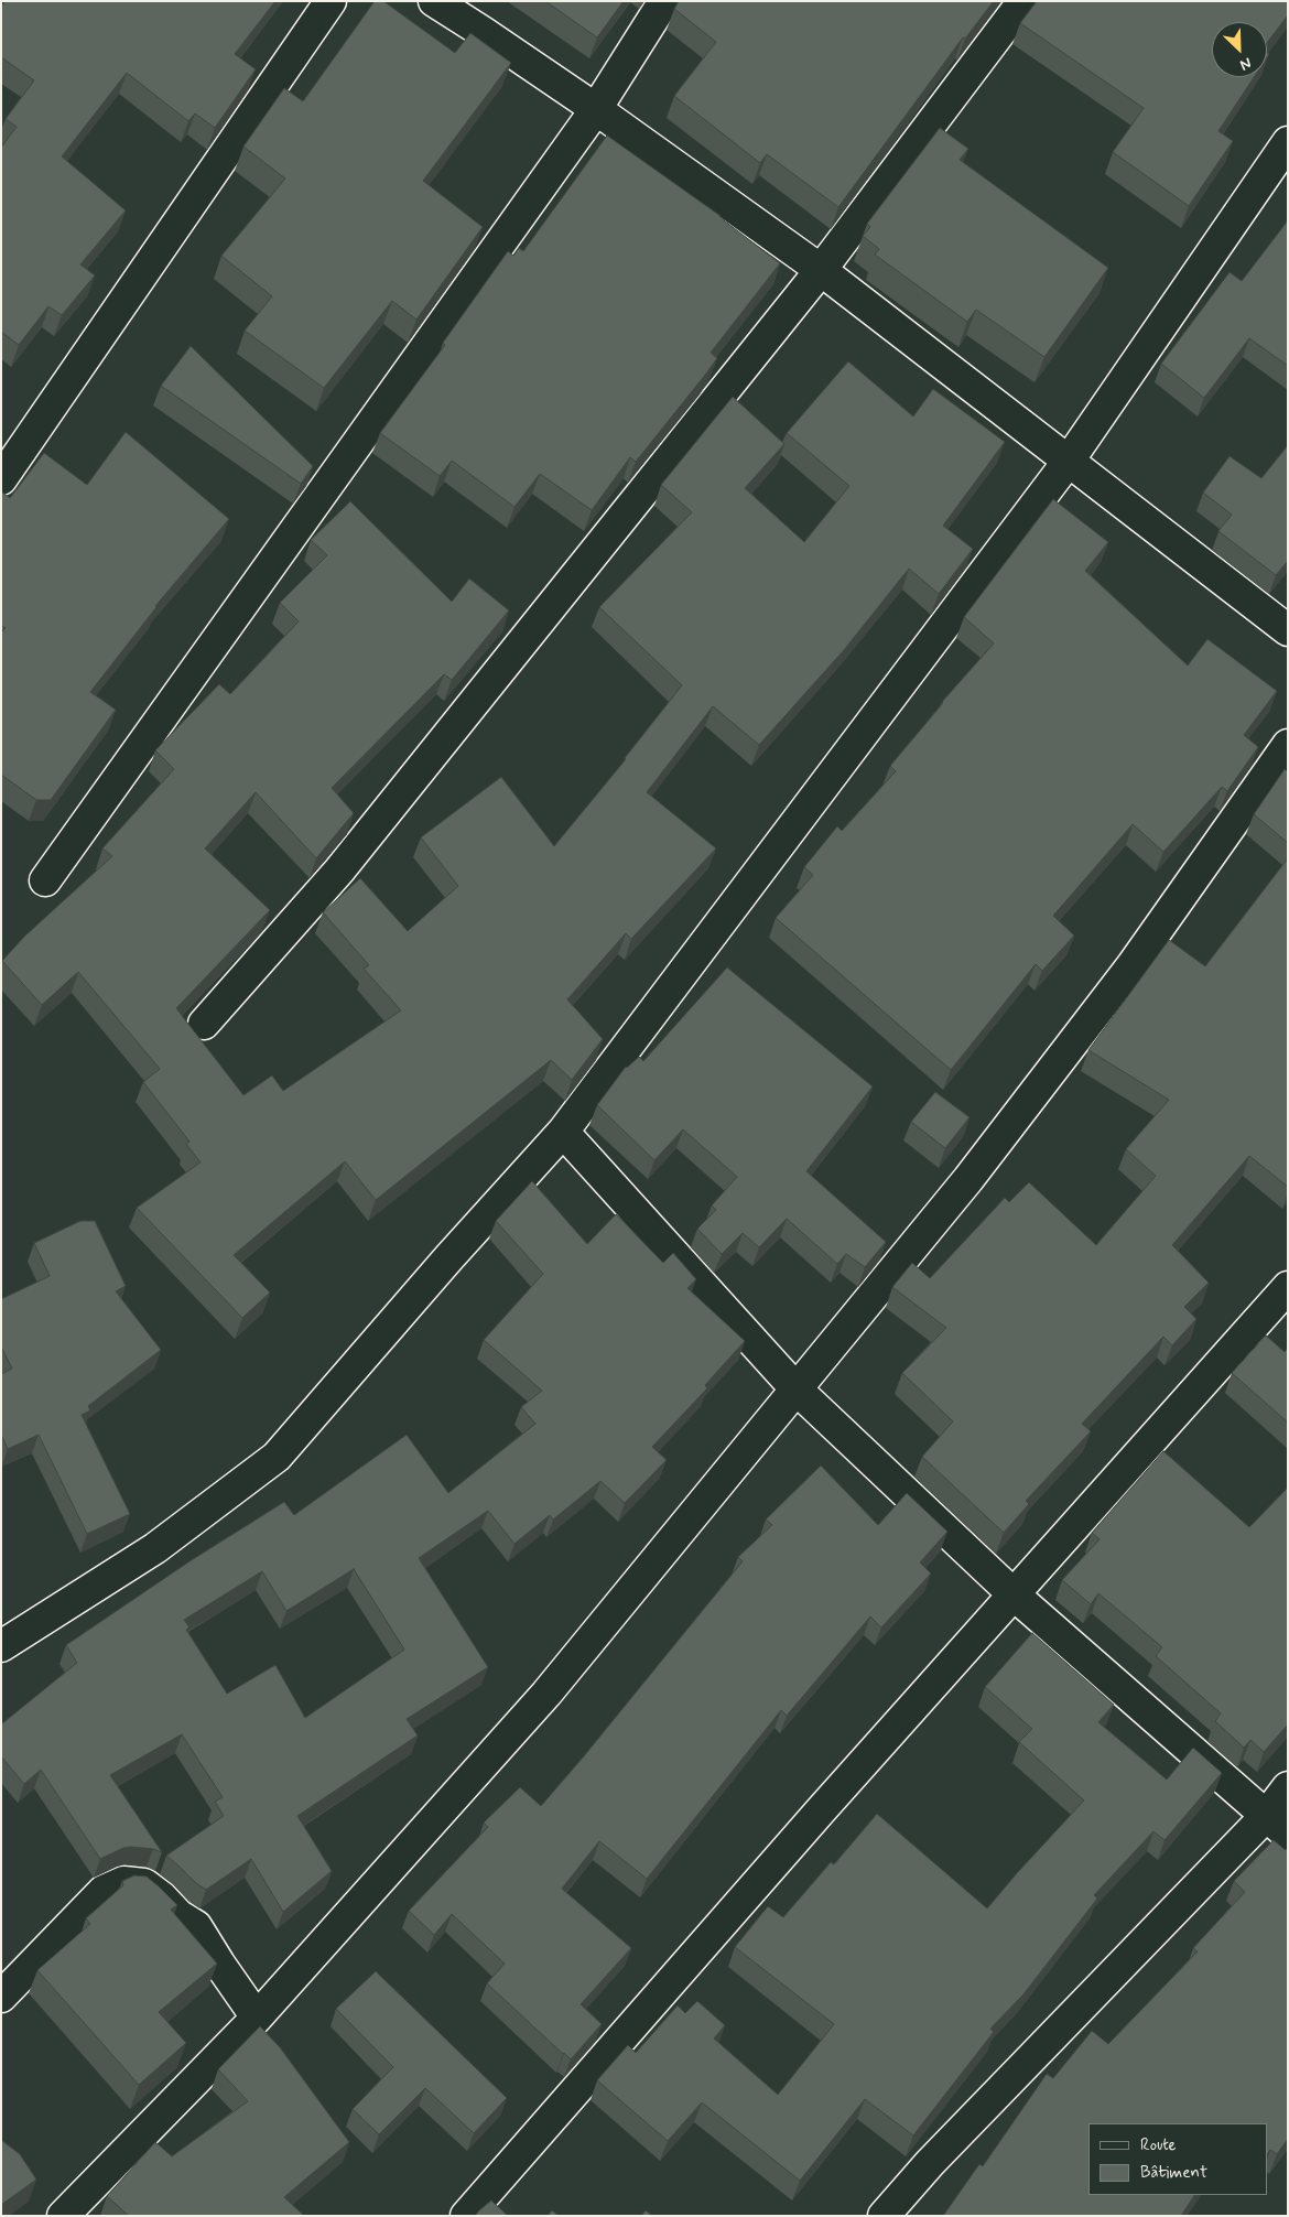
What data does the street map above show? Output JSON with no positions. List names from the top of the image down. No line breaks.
{"legend":["Route","Bâtiment"],"north":"bottom right"}
